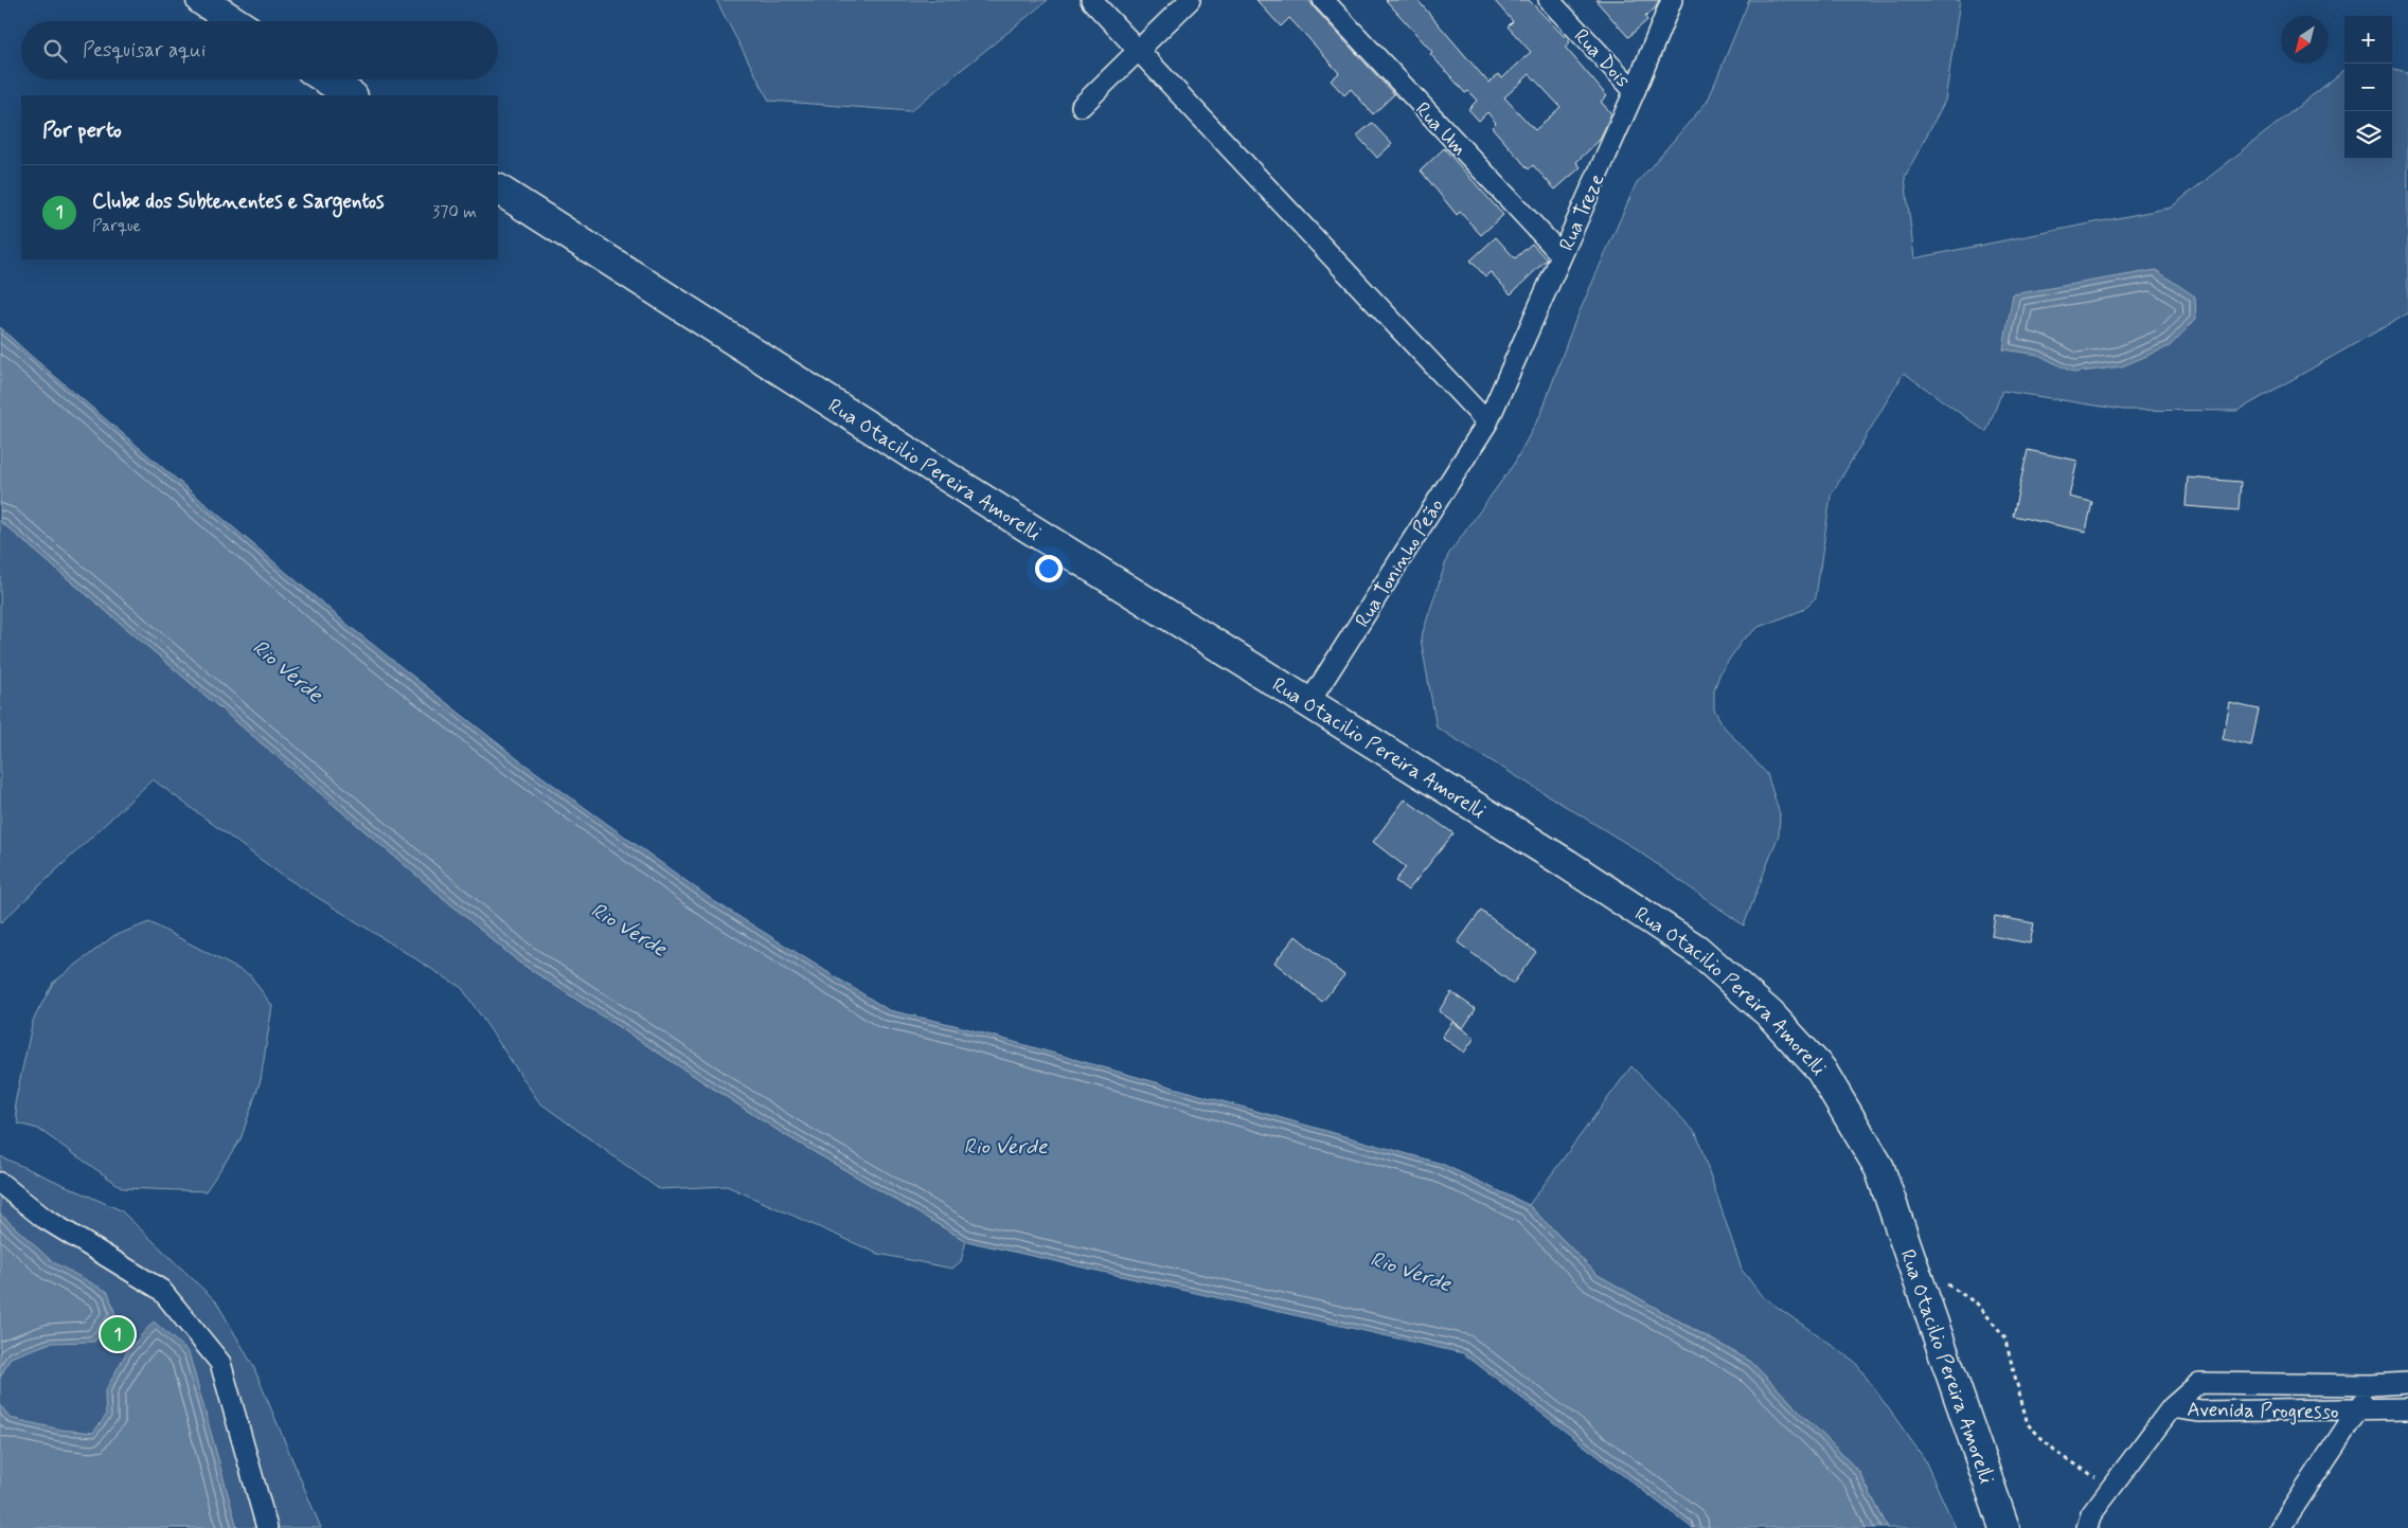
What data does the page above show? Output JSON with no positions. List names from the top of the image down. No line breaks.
{"streets":{"main road":["Rua Otacilio Pereira Amorelli"],"street":["Rua Dois","Rua Um","Rua Treze","Rua Toninho Peão","Avenida Progresso"]},"crossings":[["Rua Dois","Rua Treze"],["Rua Um","Rua Treze"],["Rua Treze","Rua Toninho Peão"],["Rua Otacilio Pereira Amorelli","Rua Toninho Peão"]],"water":["Rio Verde"],"north":"bottom left","page":{"map_buttons":["+","−"],"search":"Pesquisar aqui","heading":"Por perto","list":[{"mark":"1","name":"Clube dos Subtenentes e Sargentos","note":"Parque","value":"370 m"}],"pins":"1"}}
